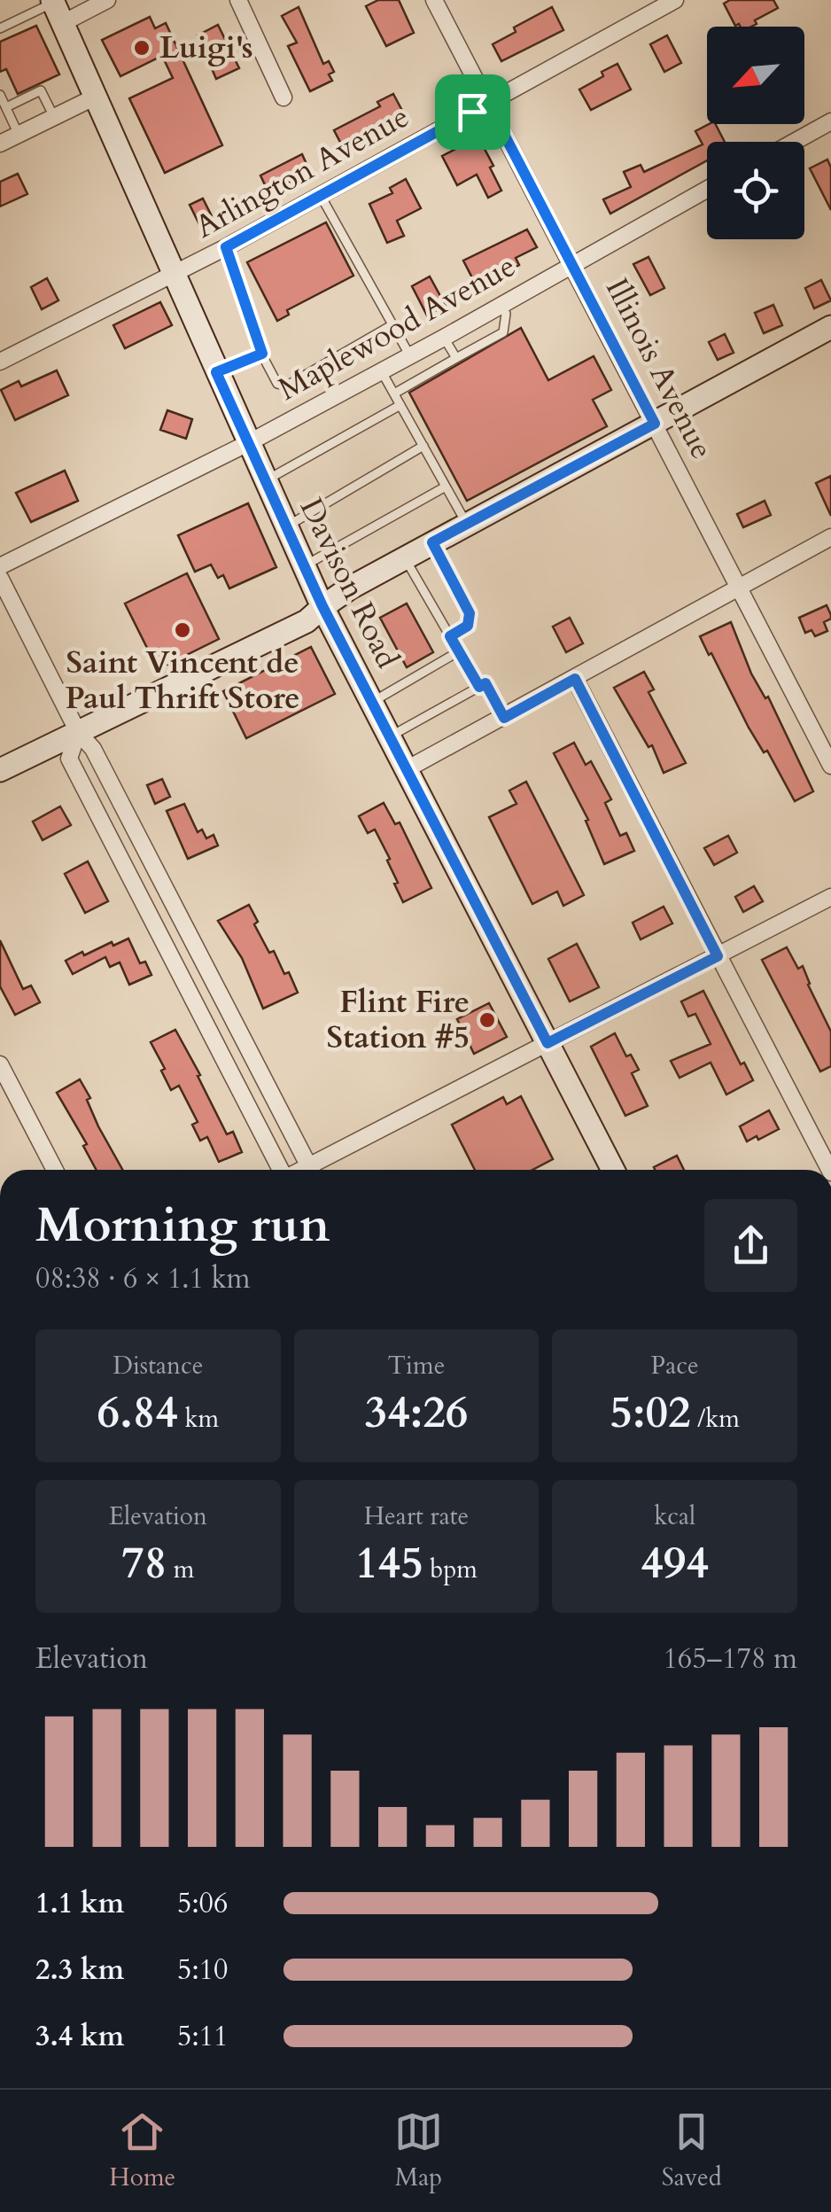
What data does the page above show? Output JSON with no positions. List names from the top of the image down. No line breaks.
{"streets":{"main road":["Davison Road"],"street":["Arlington Avenue","Maplewood Avenue","Illinois Avenue"]},"crossings":[["Arlington Avenue","Illinois Avenue"],["Arlington Avenue","Davison Road"],["Maplewood Avenue","Illinois Avenue"],["Maplewood Avenue","Davison Road"]],"places":["Luigi's","Saint Vincent de Paul Thrift Store","Flint Fire Station #5"],"north":"bottom left","page":{"heading":["Morning run","08:38 · 6 × 1.1 km"],"stats":[["Distance","6.84 km"],["Time","34:26"],["Pace","5:02 /km"],["Elevation","78 m"],["Heart rate","145 bpm"],["kcal","494"]],"chart":["Elevation","165–178 m"],"list":[{"name":"1.1 km","note":"5:06"},{"name":"2.3 km","note":"5:10"},{"name":"3.4 km","note":"5:11"}],"tabs":["Home","Map","Saved"]}}
